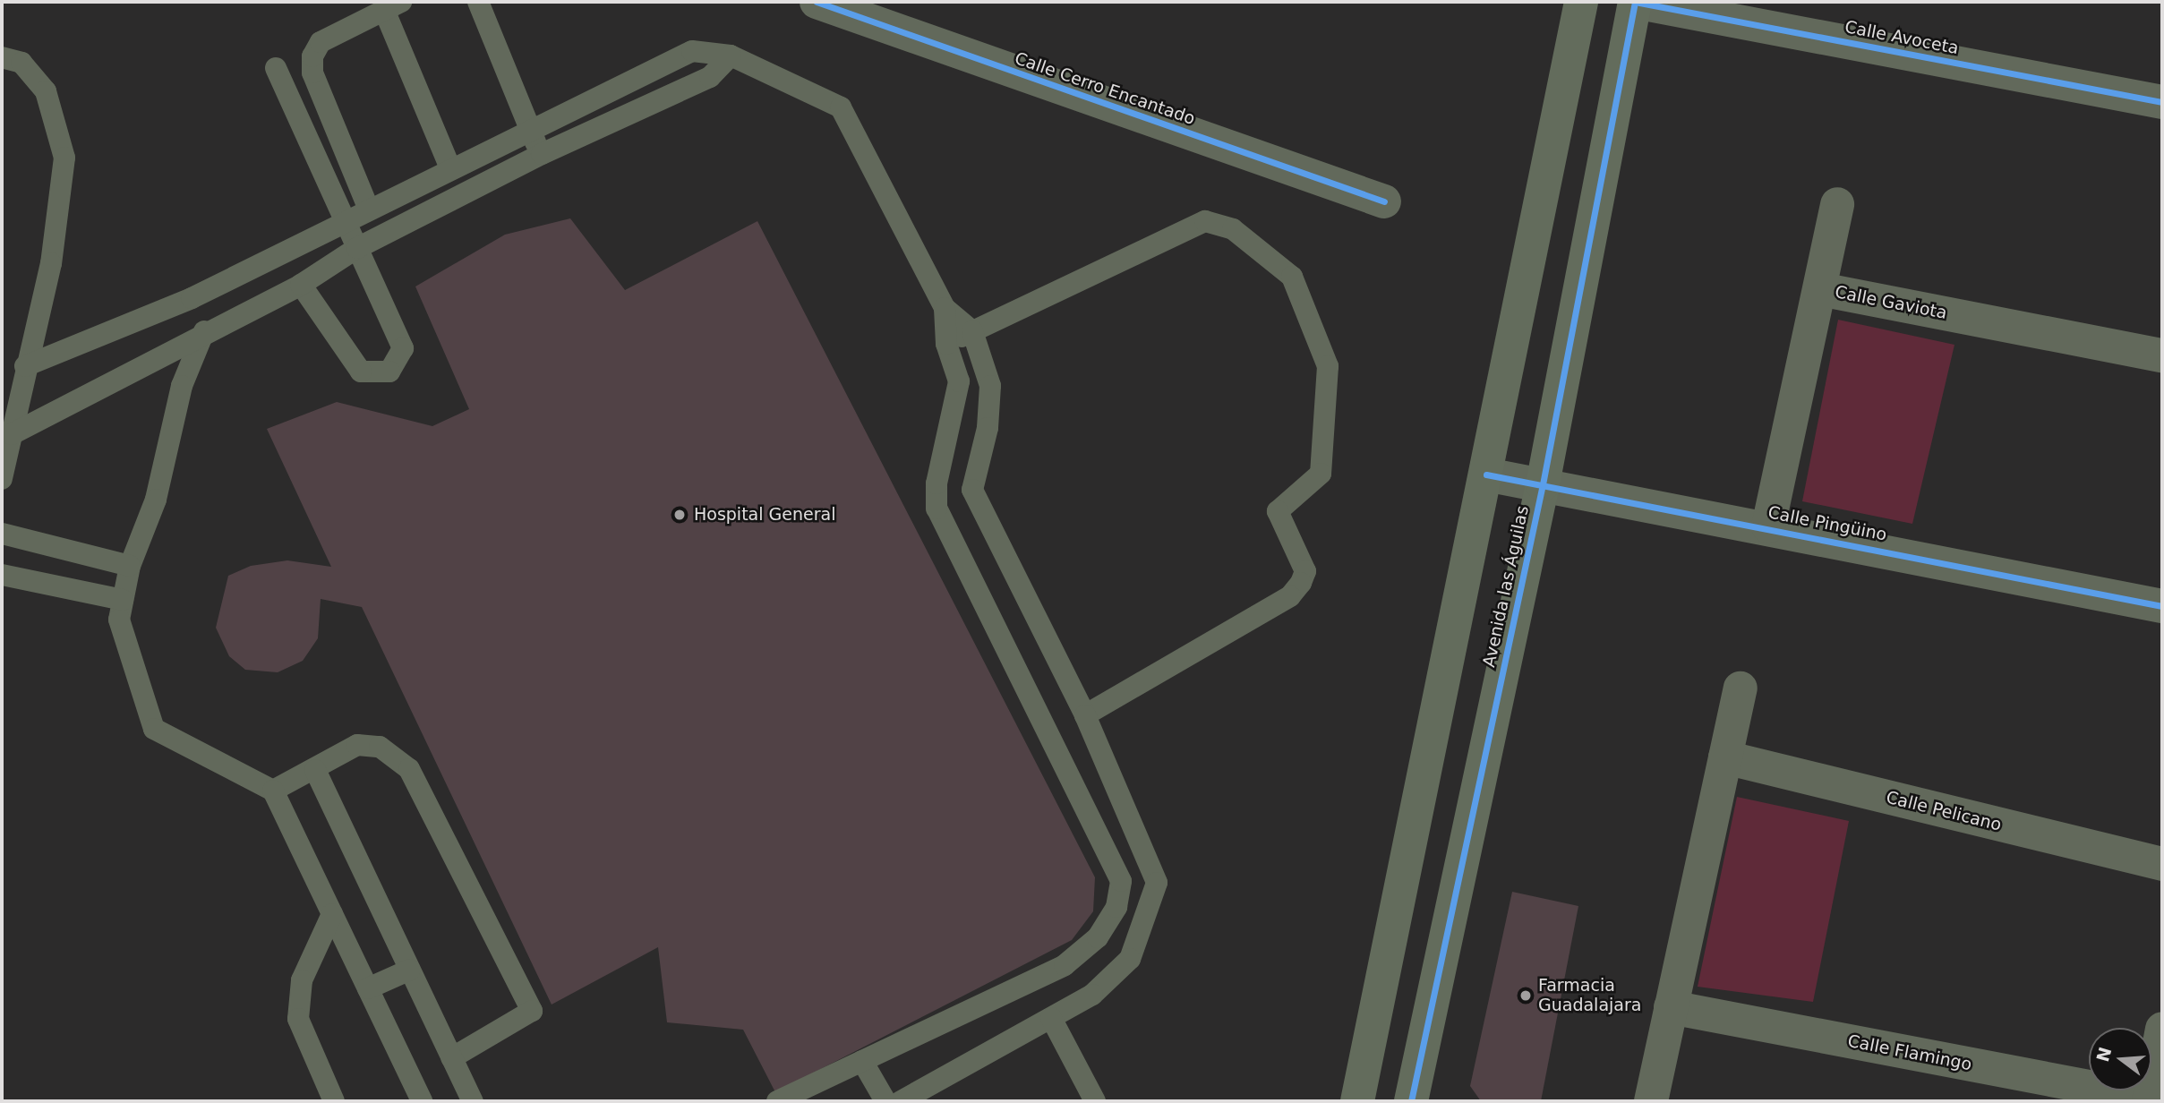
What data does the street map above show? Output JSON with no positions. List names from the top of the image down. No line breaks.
{"streets":{"street":["Calle Avoceta","Calle Cerro Encantado","Calle Gaviota","Calle Pingüino","Avenida las Águilas","Calle Pelicano","Calle Flamingo"]},"crossings":[["Calle Avoceta","Avenida las Águilas"],["Calle Gaviota","Calle Pingüino"],["Calle Pingüino","Avenida las Águilas"]],"places":["Hospital General","Farmacia Guadalajara"],"north":"left"}
